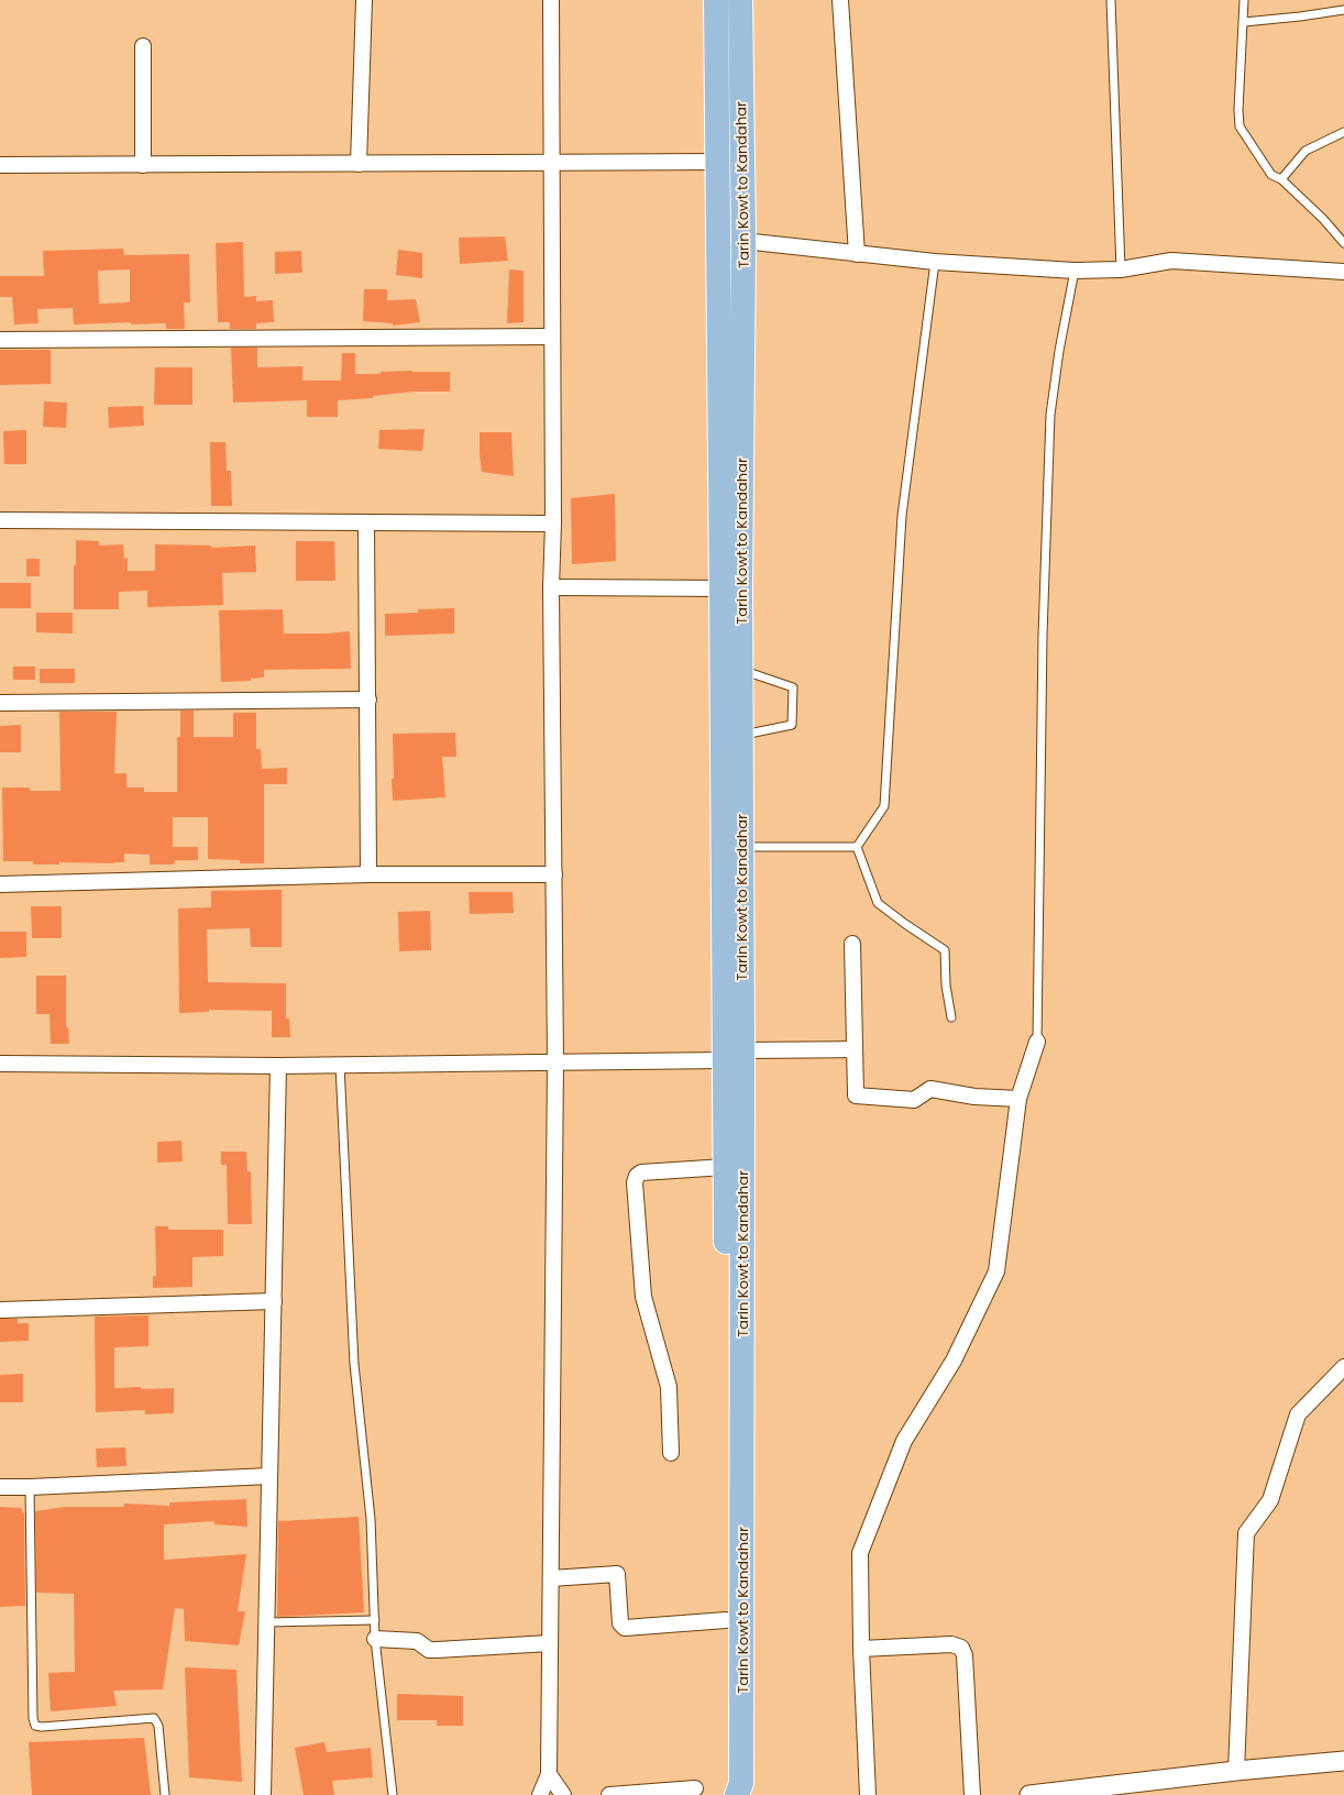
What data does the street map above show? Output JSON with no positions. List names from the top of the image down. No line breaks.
{"streets":{"main road":["Tarin Kowt to Kandahar"]}}
